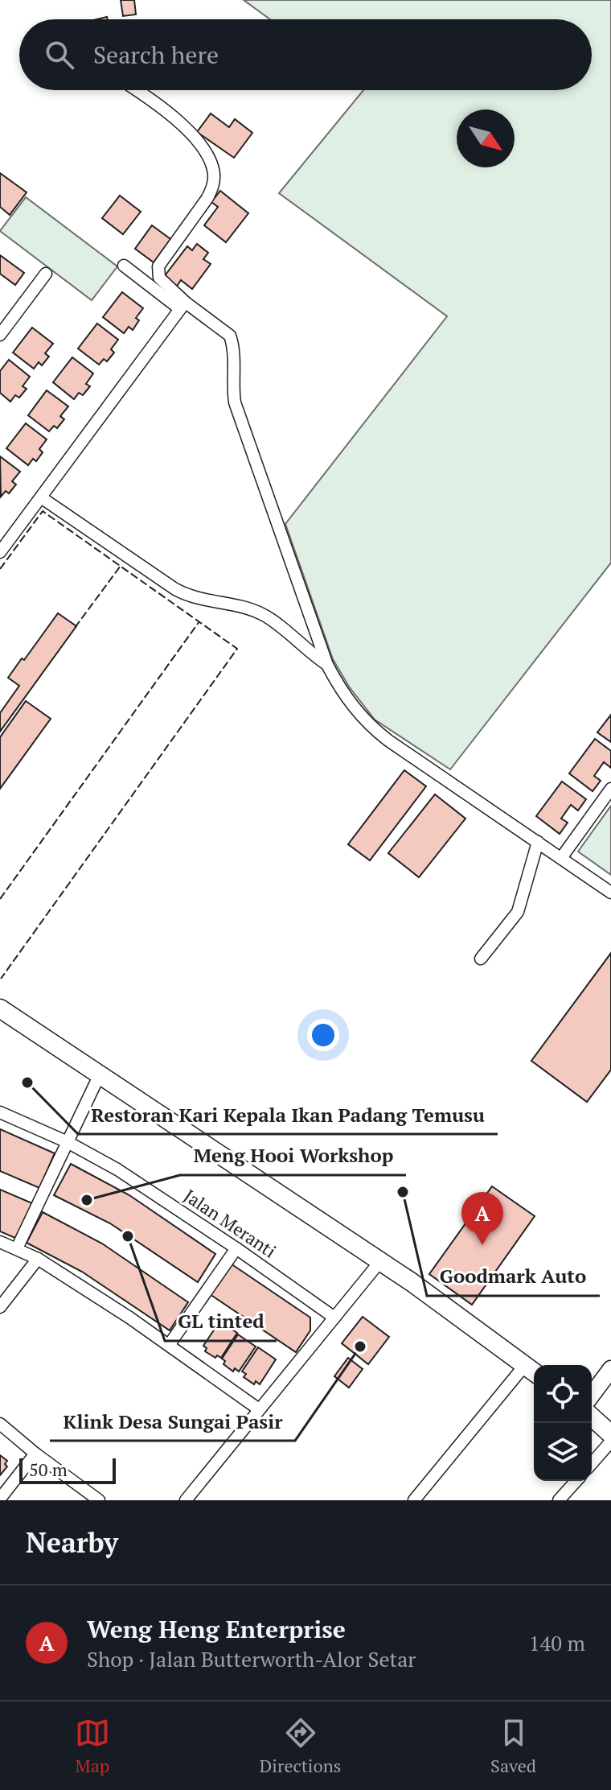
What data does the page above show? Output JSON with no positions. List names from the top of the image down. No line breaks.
{"streets":{"street":["Jalan Meranti"]},"places":["Restoran Kari Kepala Ikan Padang Temusu","Goodmark Auto","Meng Hooi Workshop","GL tinted","Klink Desa Sungai Pasir"],"scale_bar":"50 m","north":"bottom right","page":{"search":"Search here","pins":"A","scale":"50 m","heading":"Nearby","list":[{"mark":"A","name":"Weng Heng Enterprise","note":"Shop · Jalan Butterworth-Alor Setar","value":"140 m"}],"nav":["Map","Directions","Saved"]}}
